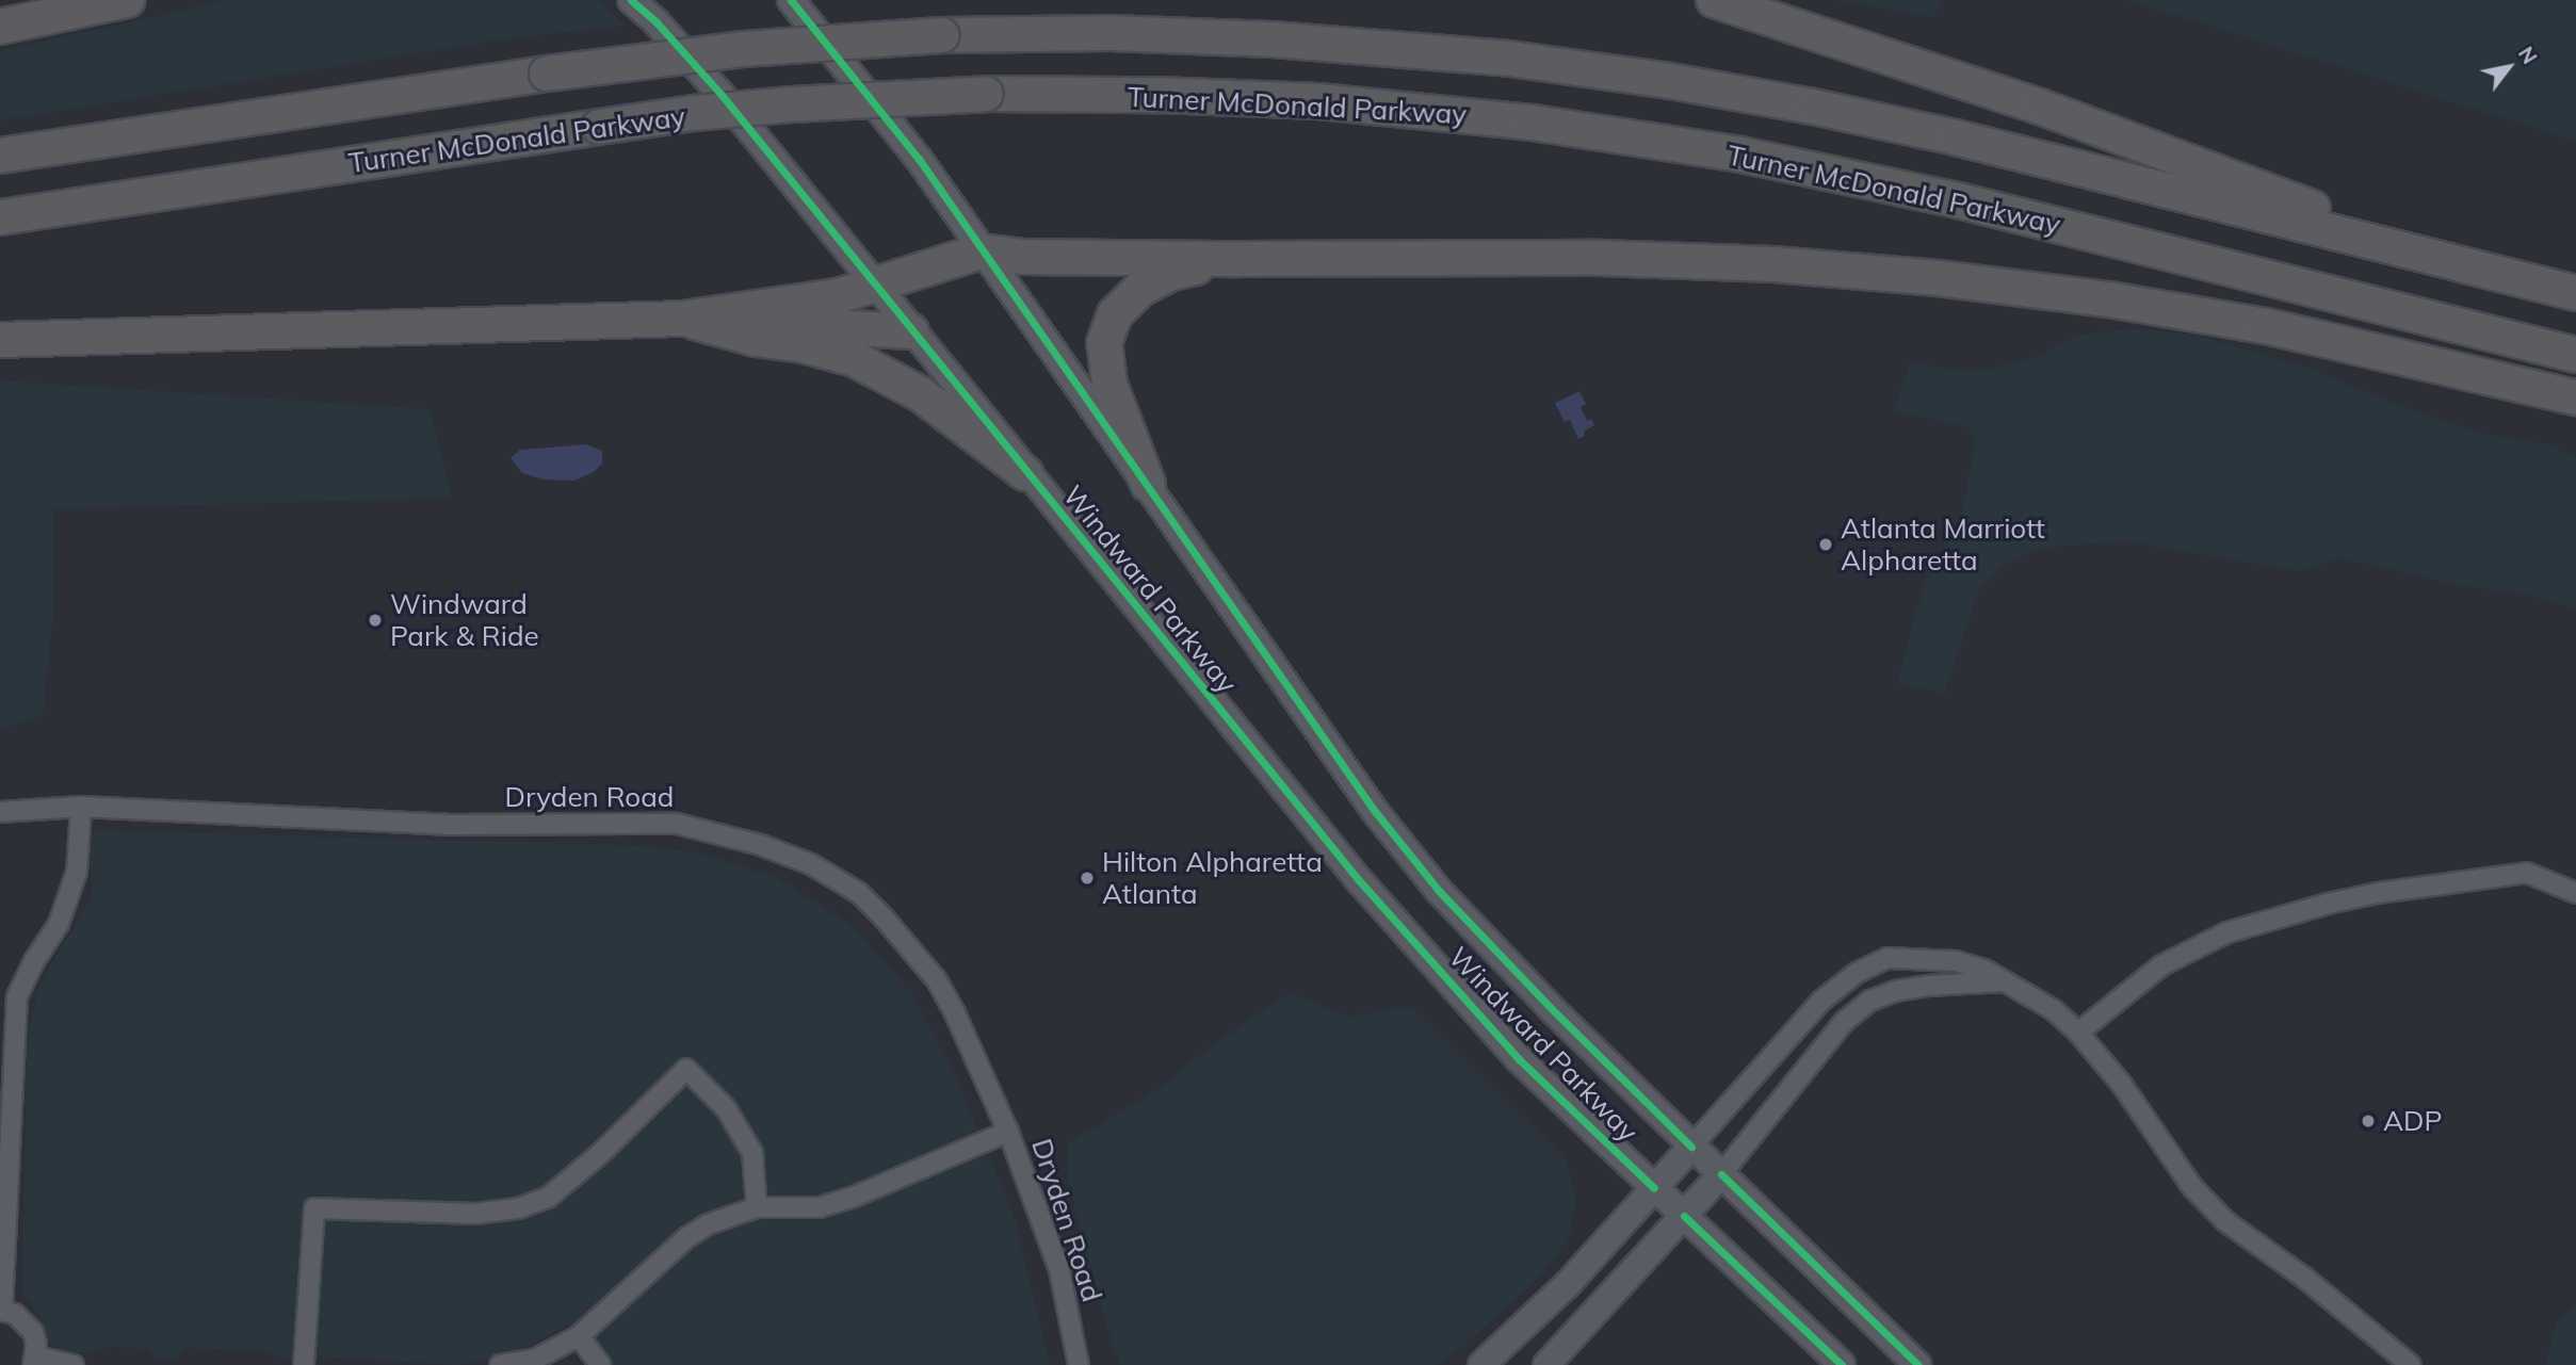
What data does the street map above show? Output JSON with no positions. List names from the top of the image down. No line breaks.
{"streets":{"highway":["Turner McDonald Parkway"],"main road":["Windward Parkway"],"street":["Dryden Road"]},"places":["Atlanta Marriott Alpharetta","Windward Park & Ride","Hilton Alpharetta Atlanta","ADP"],"north":"top right"}
